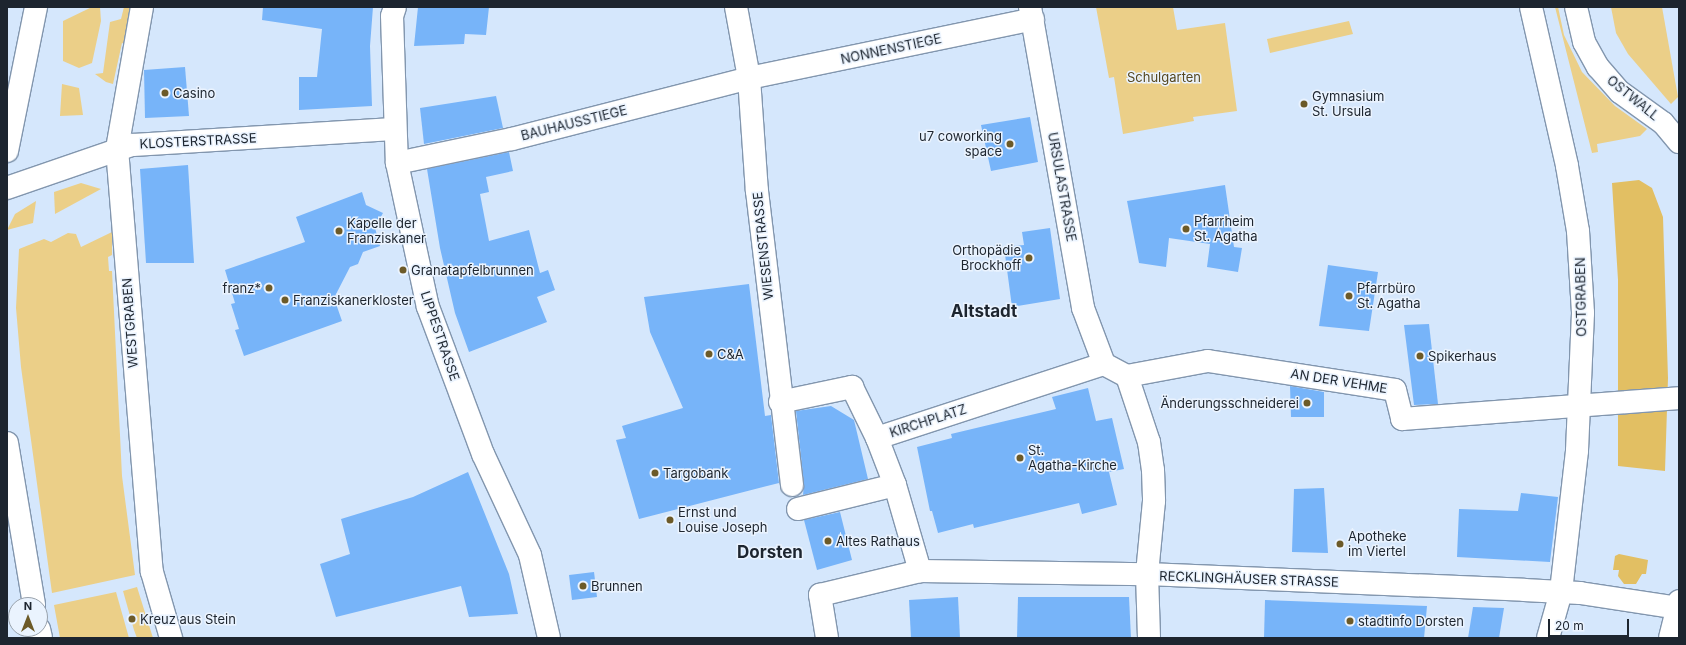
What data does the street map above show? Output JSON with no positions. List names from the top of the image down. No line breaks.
{"streets":{"street":["NONNENSTIEGE","OSTWALL","BAUHAUSSTIEGE","KLOSTERSTRASSE","URSULASTRASSE","WIESENSTRASSE","OSTGRABEN","WESTGRABEN","LIPPESTRASSE","AN DER VEHME","KIRCHPLATZ","RECKLINGHÄUSER STRASSE"]},"crossings":[["NONNENSTIEGE","BAUHAUSSTIEGE"],["NONNENSTIEGE","URSULASTRASSE"],["NONNENSTIEGE","WIESENSTRASSE"],["BAUHAUSSTIEGE","WIESENSTRASSE"],["BAUHAUSSTIEGE","LIPPESTRASSE"],["KLOSTERSTRASSE","WESTGRABEN"],["KLOSTERSTRASSE","LIPPESTRASSE"],["URSULASTRASSE","KIRCHPLATZ"],["WIESENSTRASSE","KIRCHPLATZ"],["OSTGRABEN","AN DER VEHME"],["OSTGRABEN","RECKLINGHÄUSER STRASSE"]],"districts":["Altstadt","Dorsten"],"parks":["Schulgarten"],"places":["Casino","Gymnasium St. Ursula","u7 coworking space","Pfarrheim St. Agatha","Kapelle der Franziskaner","Orthopädie Brockhoff","Granatapfelbrunnen","franz*","Pfarrbüro St. Agatha","Franziskanerkloster","C&A","Spikerhaus","Änderungsschneiderei","St. Agatha-Kirche","Targobank","Ernst und Louise Joseph","Altes Rathaus","Apotheke im Viertel","Brunnen","Kreuz aus Stein","stadtinfo Dorsten"],"scale_bar":"20 m","north":"top"}
